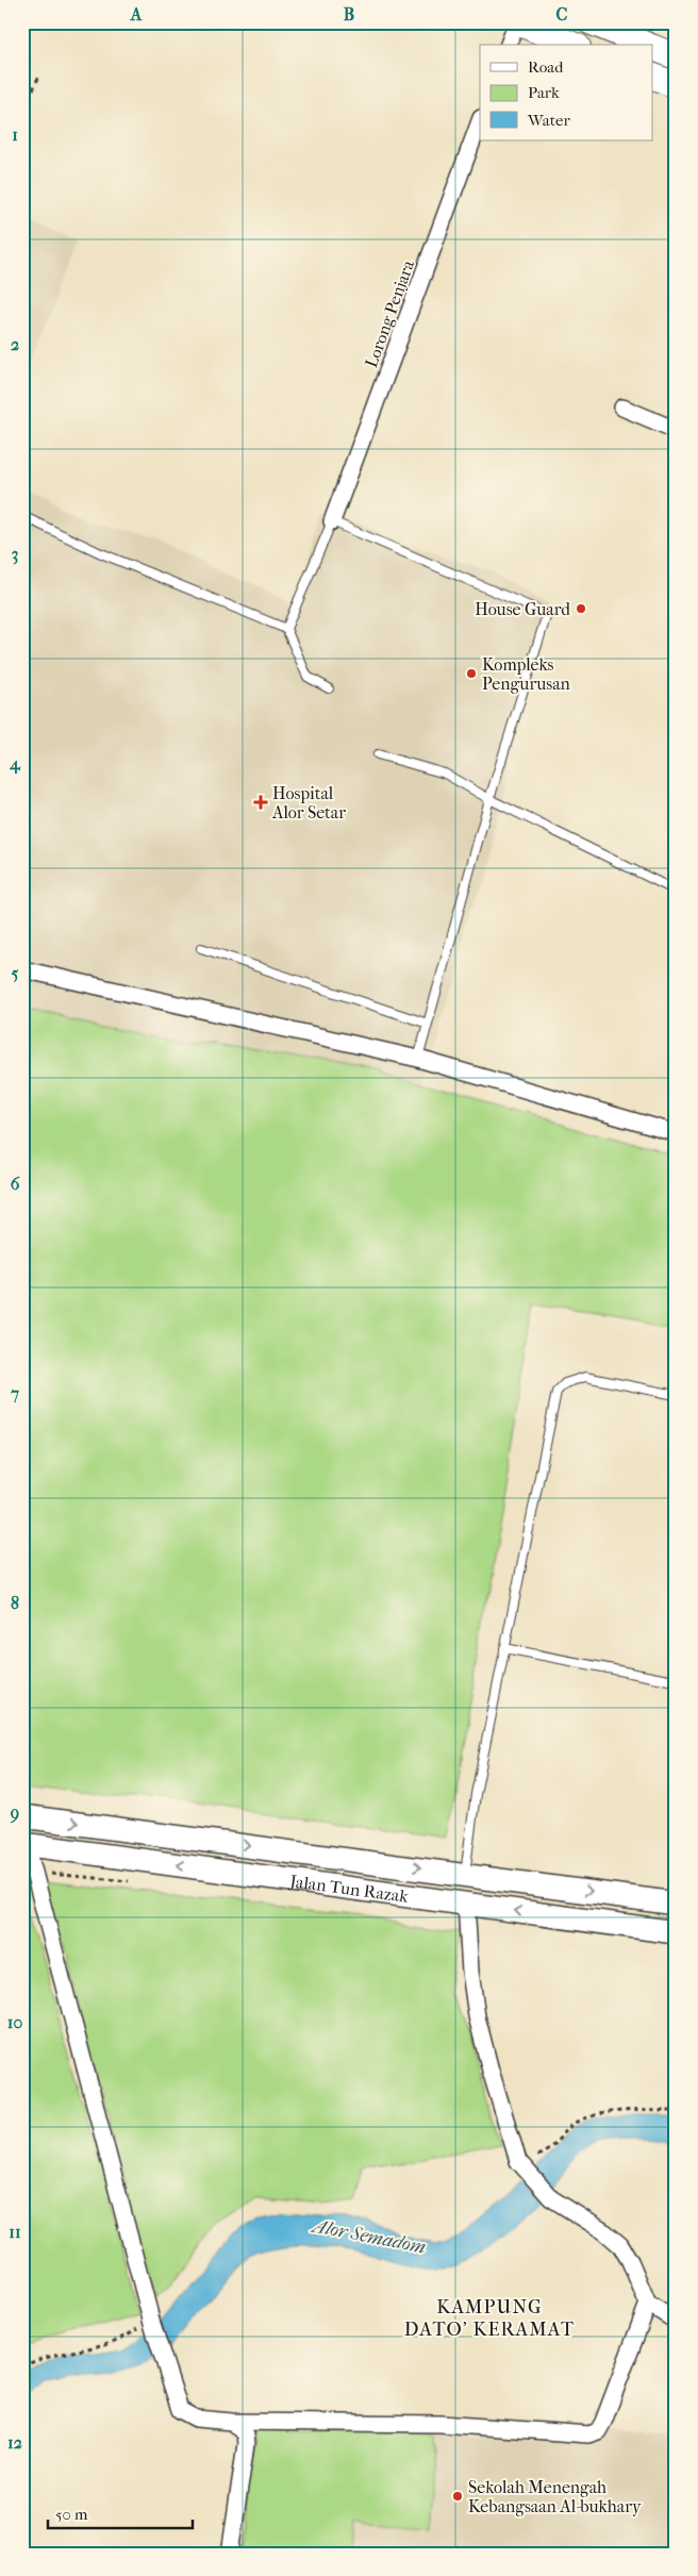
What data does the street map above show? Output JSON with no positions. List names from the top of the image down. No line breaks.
{"streets":{"main road":["Jalan Tun Razak"],"street":["Lorong Penjara"]},"districts":["KAMPUNG DATO' KERAMAT"],"water":["Alor Semadom"],"places":{"other":["House Guard","Kompleks Pengurusan","Sekolah Menengah Kebangsaan Al-bukhary"],"health":["Hospital Alor Setar"]},"legend":["Road","Park","Water"],"scale_bar":"50 m","grid":{"columns":["A","B","C"],"rows":["1","2","3","4","5","6","7","8","9","10","11","12"]}}
